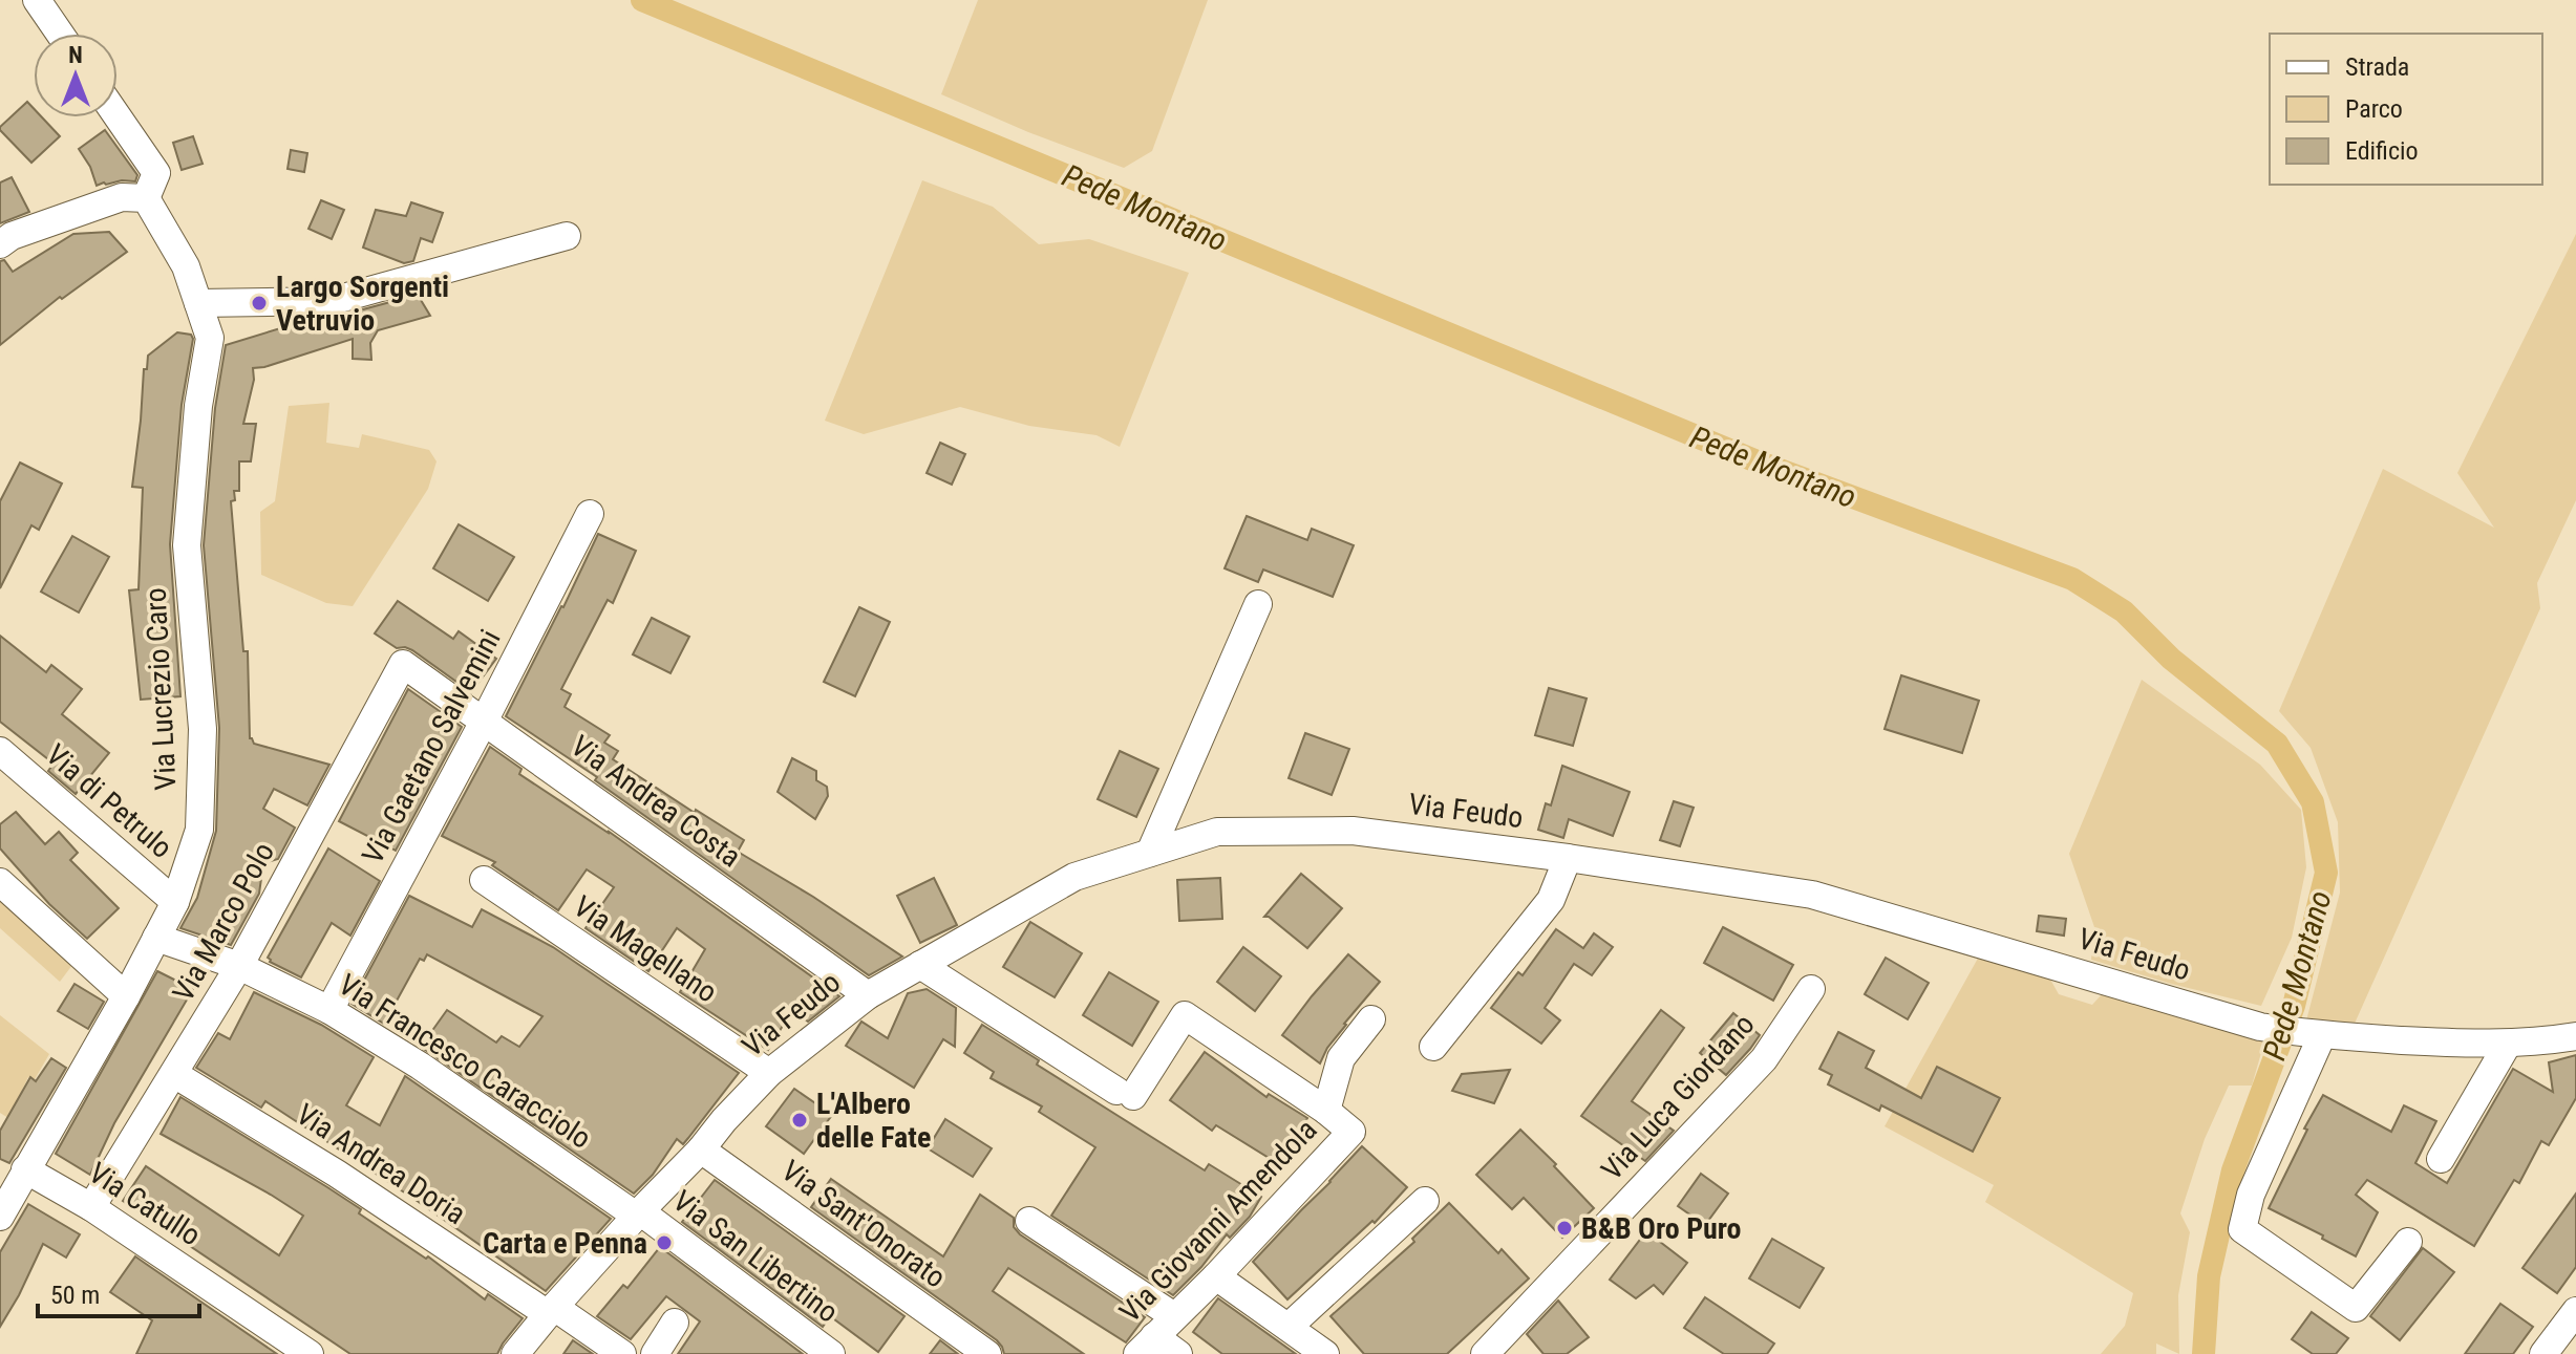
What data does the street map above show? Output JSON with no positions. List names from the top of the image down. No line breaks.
{"streets":{"street":["Via Lucrezio Caro","Via Gaetano Salvemini","Via di Petrulo","Via Andrea Costa","Via Feudo","Via Marco Polo","Via Magellano","Via Francesco Caracciolo","Via Luca Giordano","Via Andrea Doria","Via Catullo","Via Giovanni Amendola","Via Sant'Onorato","Via San Libertino"]},"crossings":[["Via Lucrezio Caro","Via di Petrulo"],["Via Lucrezio Caro","Via Francesco Caracciolo"],["Via Lucrezio Caro","Via Catullo"],["Via Gaetano Salvemini","Via Andrea Costa"],["Via Gaetano Salvemini","Via Francesco Caracciolo"],["Via Andrea Costa","Via Feudo"],["Via Andrea Costa","Via Marco Polo"],["Via Feudo","Via Magellano"],["Via Feudo","Via Francesco Caracciolo"],["Via Feudo","Via Andrea Doria"],["Via Feudo","Via Giovanni Amendola"],["Via Feudo","Via Sant'Onorato"],["Via Feudo","Via San Libertino"],["Via Marco Polo","Via Francesco Caracciolo"],["Via Marco Polo","Via Andrea Doria"],["Via Marco Polo","Via Catullo"],["Via Francesco Caracciolo","Via San Libertino"]],"water":["Pede Montano"],"places":["Largo Sorgenti Vetruvio","L'Albero delle Fate","B&B Oro Puro","Carta e Penna"],"legend":["Strada","Parco","Edificio"],"scale_bar":"50 m","north":"top"}
